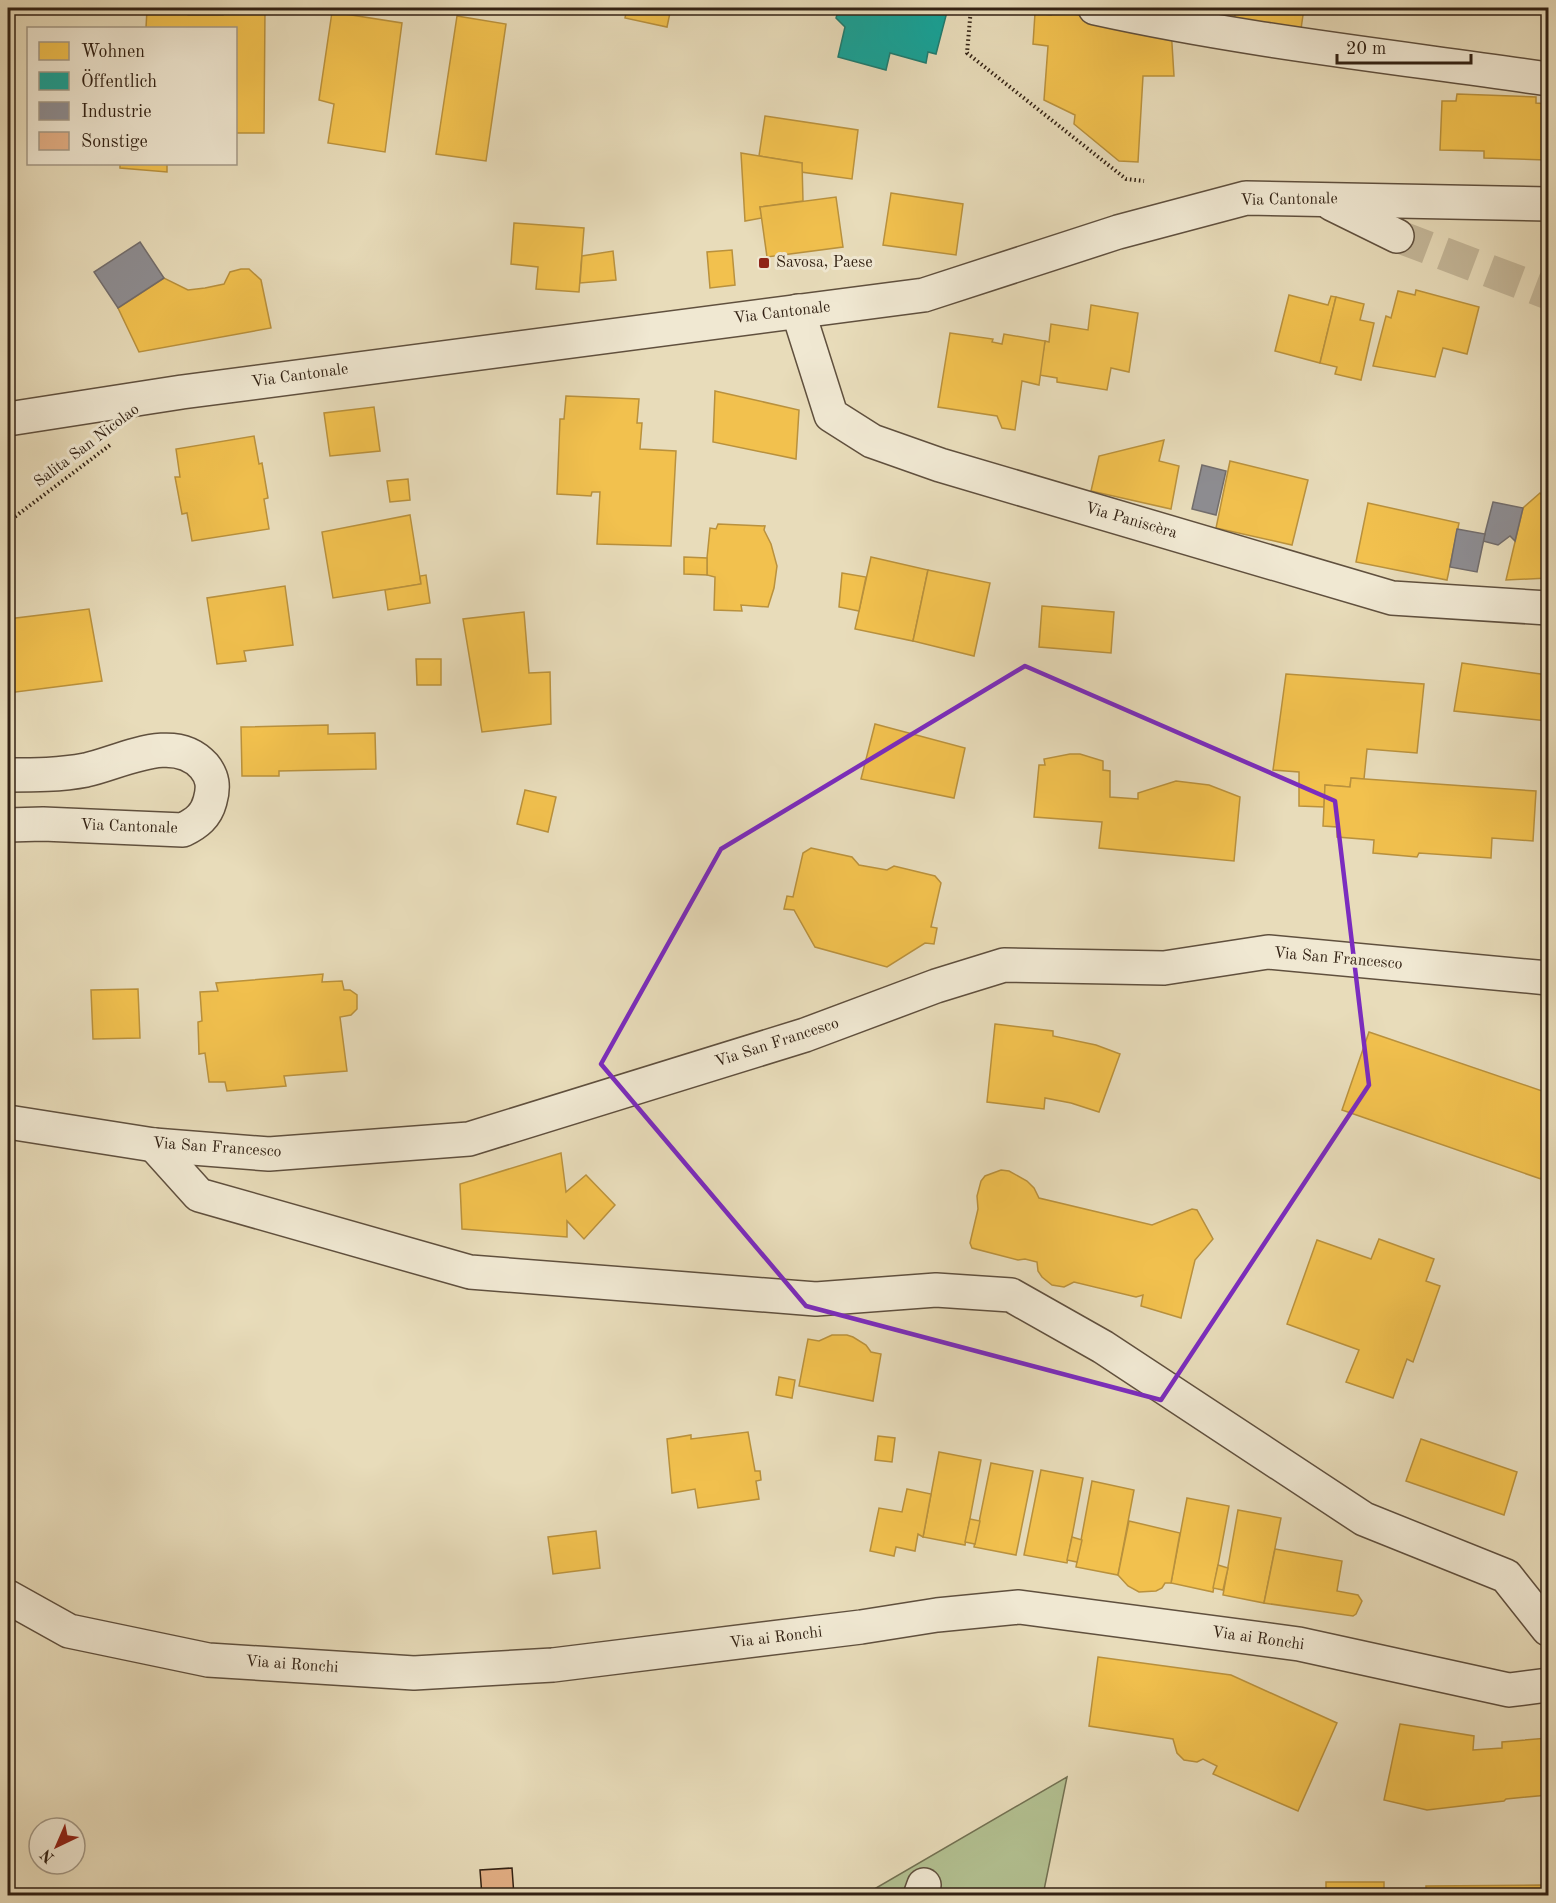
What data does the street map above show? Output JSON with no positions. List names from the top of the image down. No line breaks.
{"streets":{"street":["Via Cantonale","Via Paniscèra","Via San Francesco","Via ai Ronchi"],"path":["Salita San Nicolao"]},"crossings":[["Via Cantonale","Via Paniscèra"]],"places":{"transit":["Savosa, Paese"]},"legend":["Wohnen","Öffentlich","Industrie","Sonstige"],"scale_bar":"20 m","north":"bottom left"}
